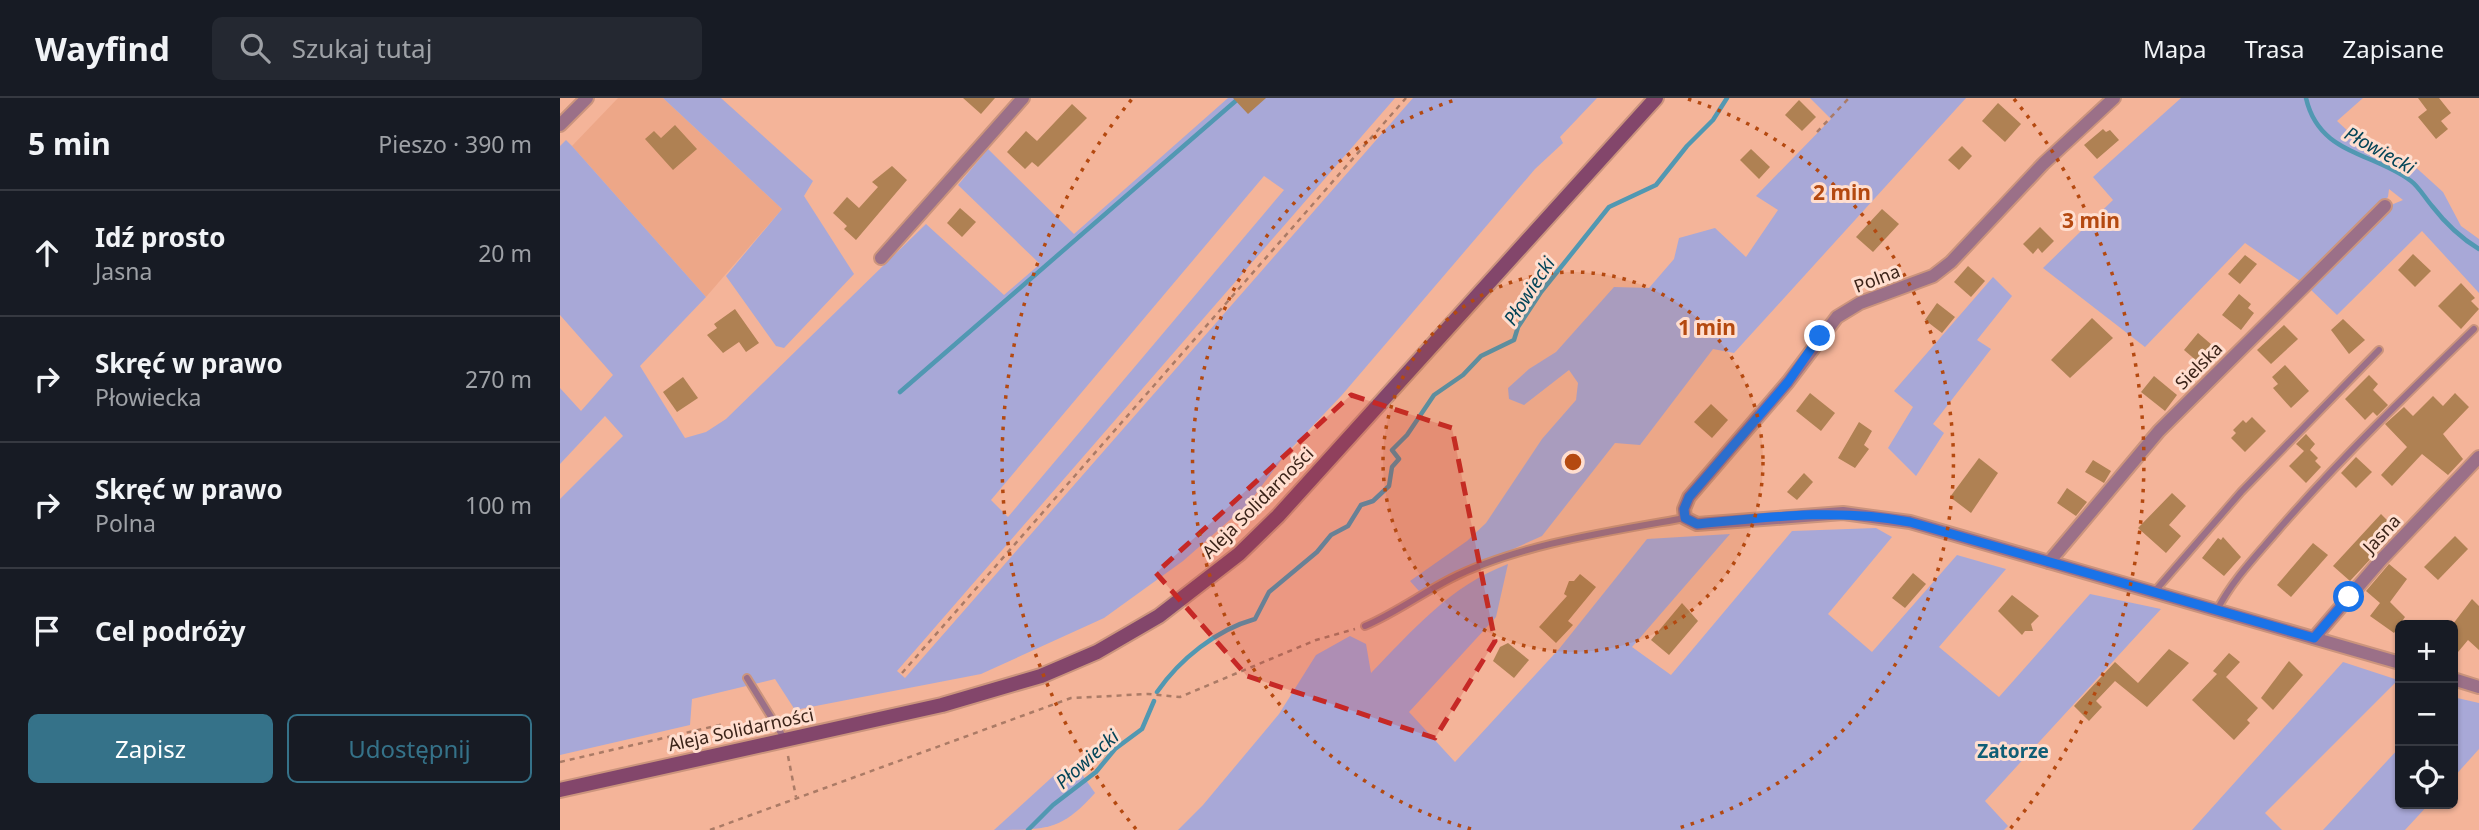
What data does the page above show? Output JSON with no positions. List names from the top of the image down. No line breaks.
{"streets":{"main road":["Aleja Solidarności"],"street":["Polna","Sielska","Jasna"]},"districts":["Zatorze"],"water":["Płowiecki"],"page":{"header":"Wayfind","search":"Szukaj tutaj","nav":["Mapa","Trasa","Zapisane"],"heading":["5 min","Pieszo · 390 m"],"list":[["Idź prosto","Jasna","20 m"],["Skręć w prawo","Płowiecka","270 m"],["Skręć w prawo","Polna","100 m"],"Cel podróży"],"map_buttons":["+","−"],"buttons":["Zapisz","Udostępnij"]},"rings":["2 min","3 min","1 min"]}
